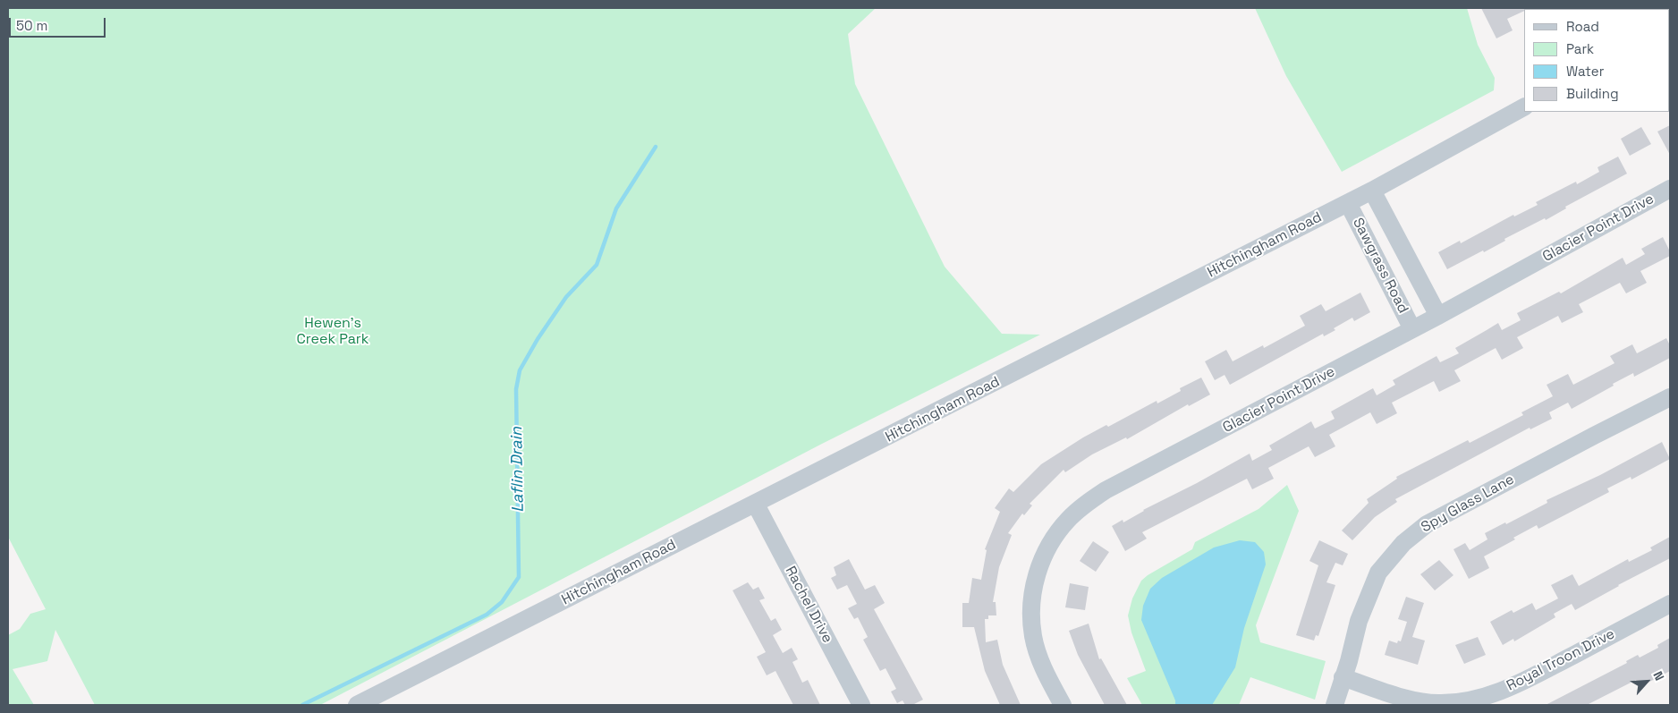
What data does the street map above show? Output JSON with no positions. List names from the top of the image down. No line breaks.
{"streets":{"street":["Glacier Point Drive","Hitchingham Road","Sawgrass Road","Spy Glass Lane","Rachel Drive","Royal Troon Drive"]},"crossings":[["Glacier Point Drive","Sawgrass Road"],["Hitchingham Road","Sawgrass Road"],["Hitchingham Road","Rachel Drive"],["Spy Glass Lane","Royal Troon Drive"]],"water":["Laflin Drain"],"parks":["Hewen's Creek Park"],"legend":["Road","Park","Water","Building"],"scale_bar":"50 m","north":"top right"}
